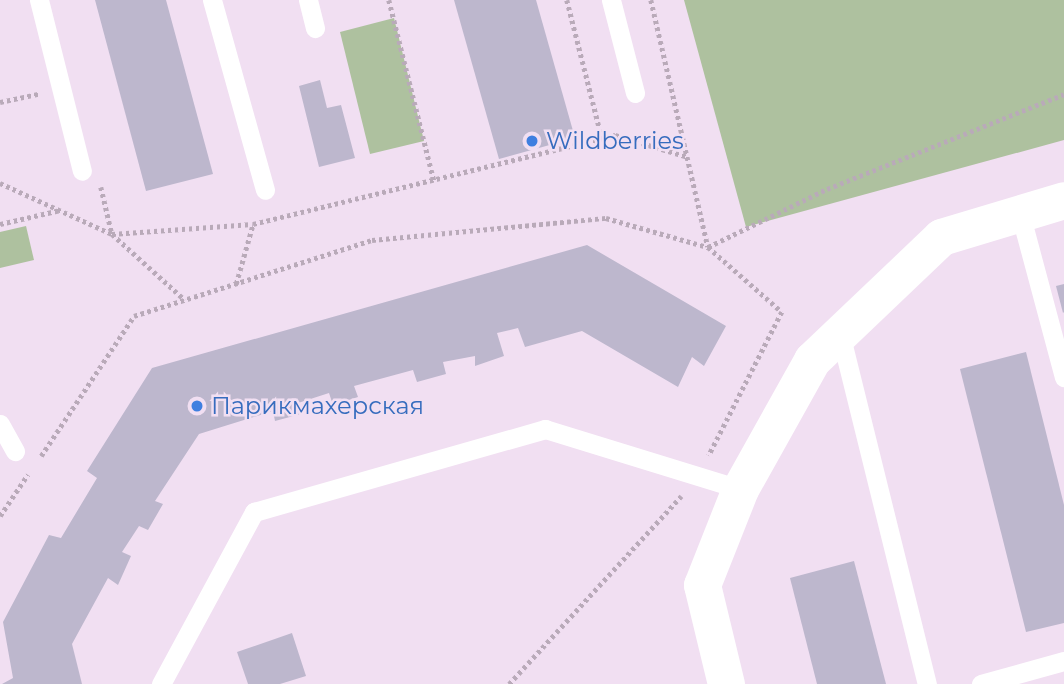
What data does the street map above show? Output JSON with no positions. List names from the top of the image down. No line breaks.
{"places":["Wildberries","Парикмахерская"]}
